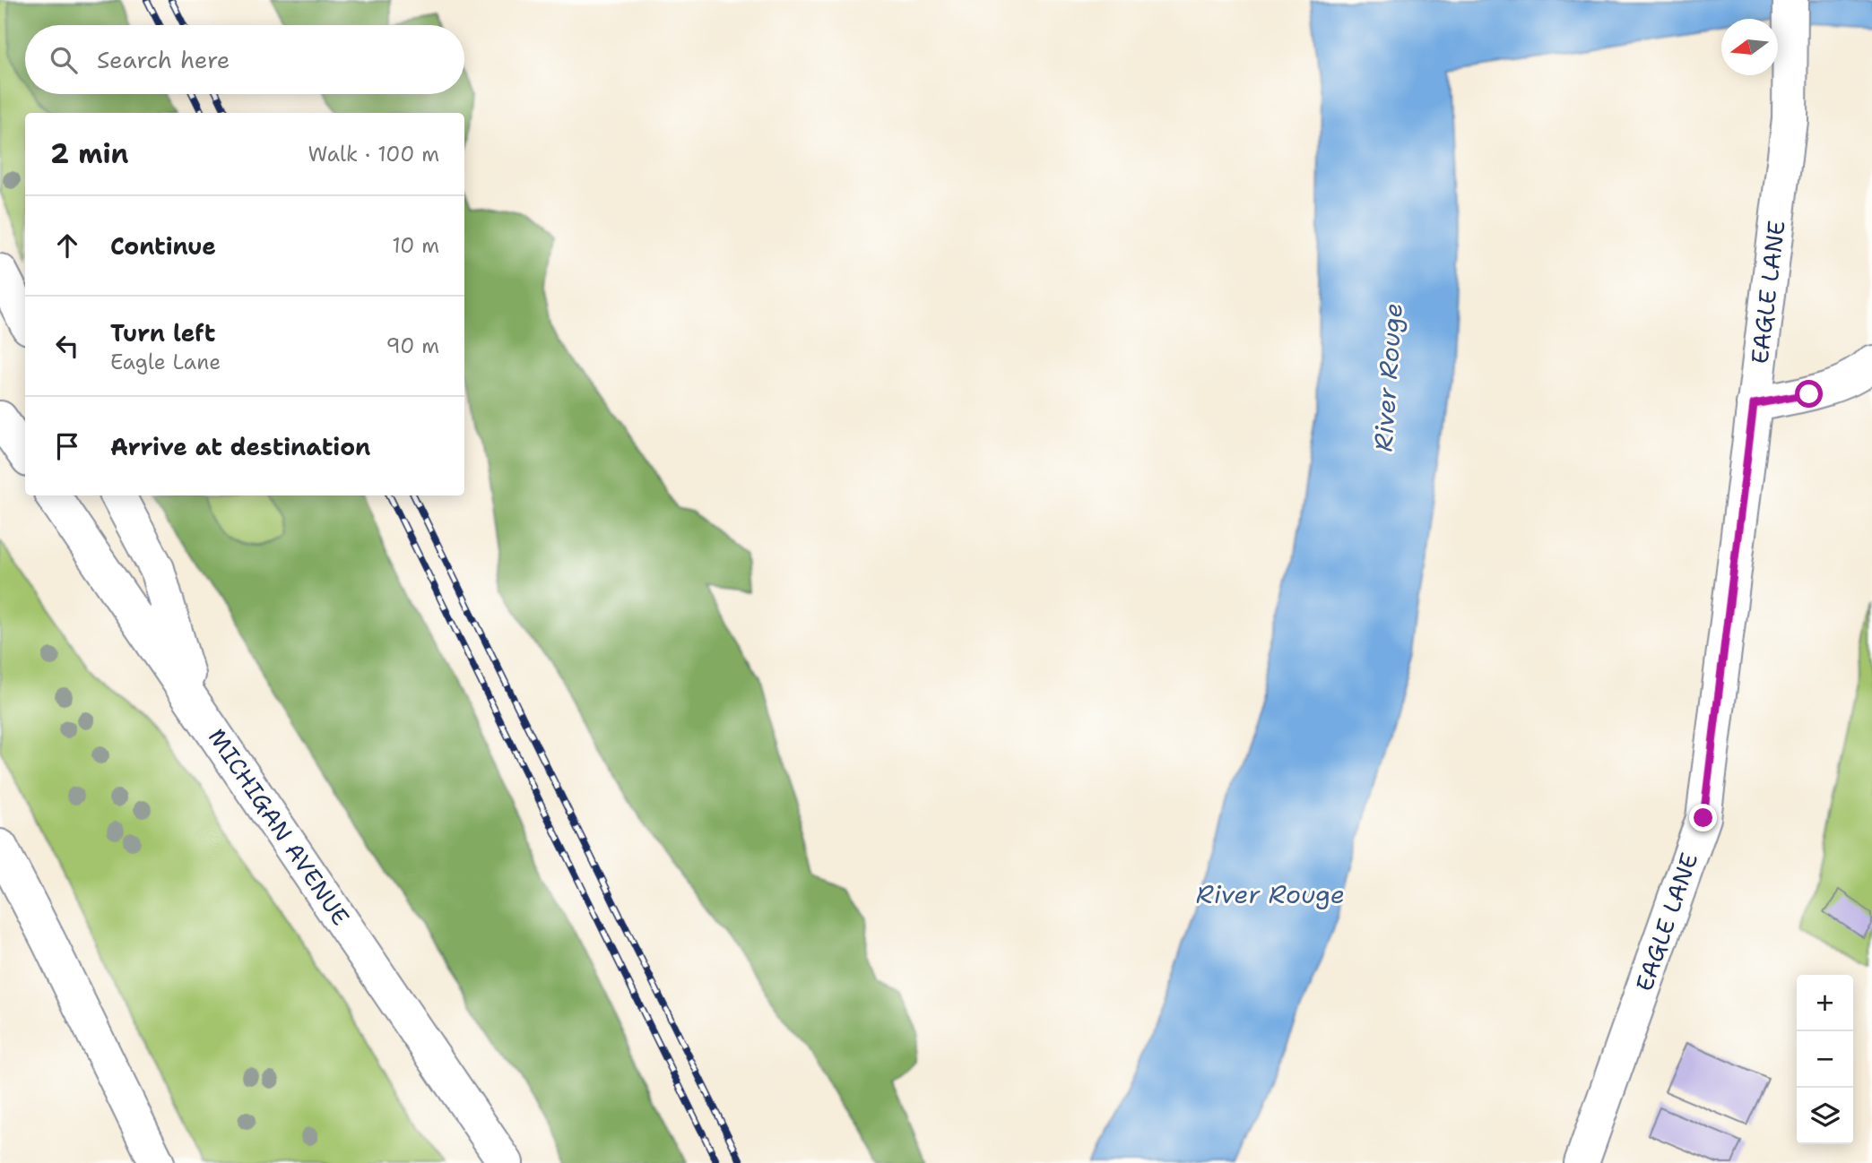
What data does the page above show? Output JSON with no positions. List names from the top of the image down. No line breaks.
{"streets":{"main road":["EAGLE LANE","MICHIGAN AVENUE"]},"water":["River Rouge"],"north":"left","page":{"search":"Search here","heading":["2 min","Walk · 100 m"],"list":[["Continue","10 m"],["Turn left","Eagle Lane","90 m"],"Arrive at destination"],"map_buttons":["+","−"]}}
